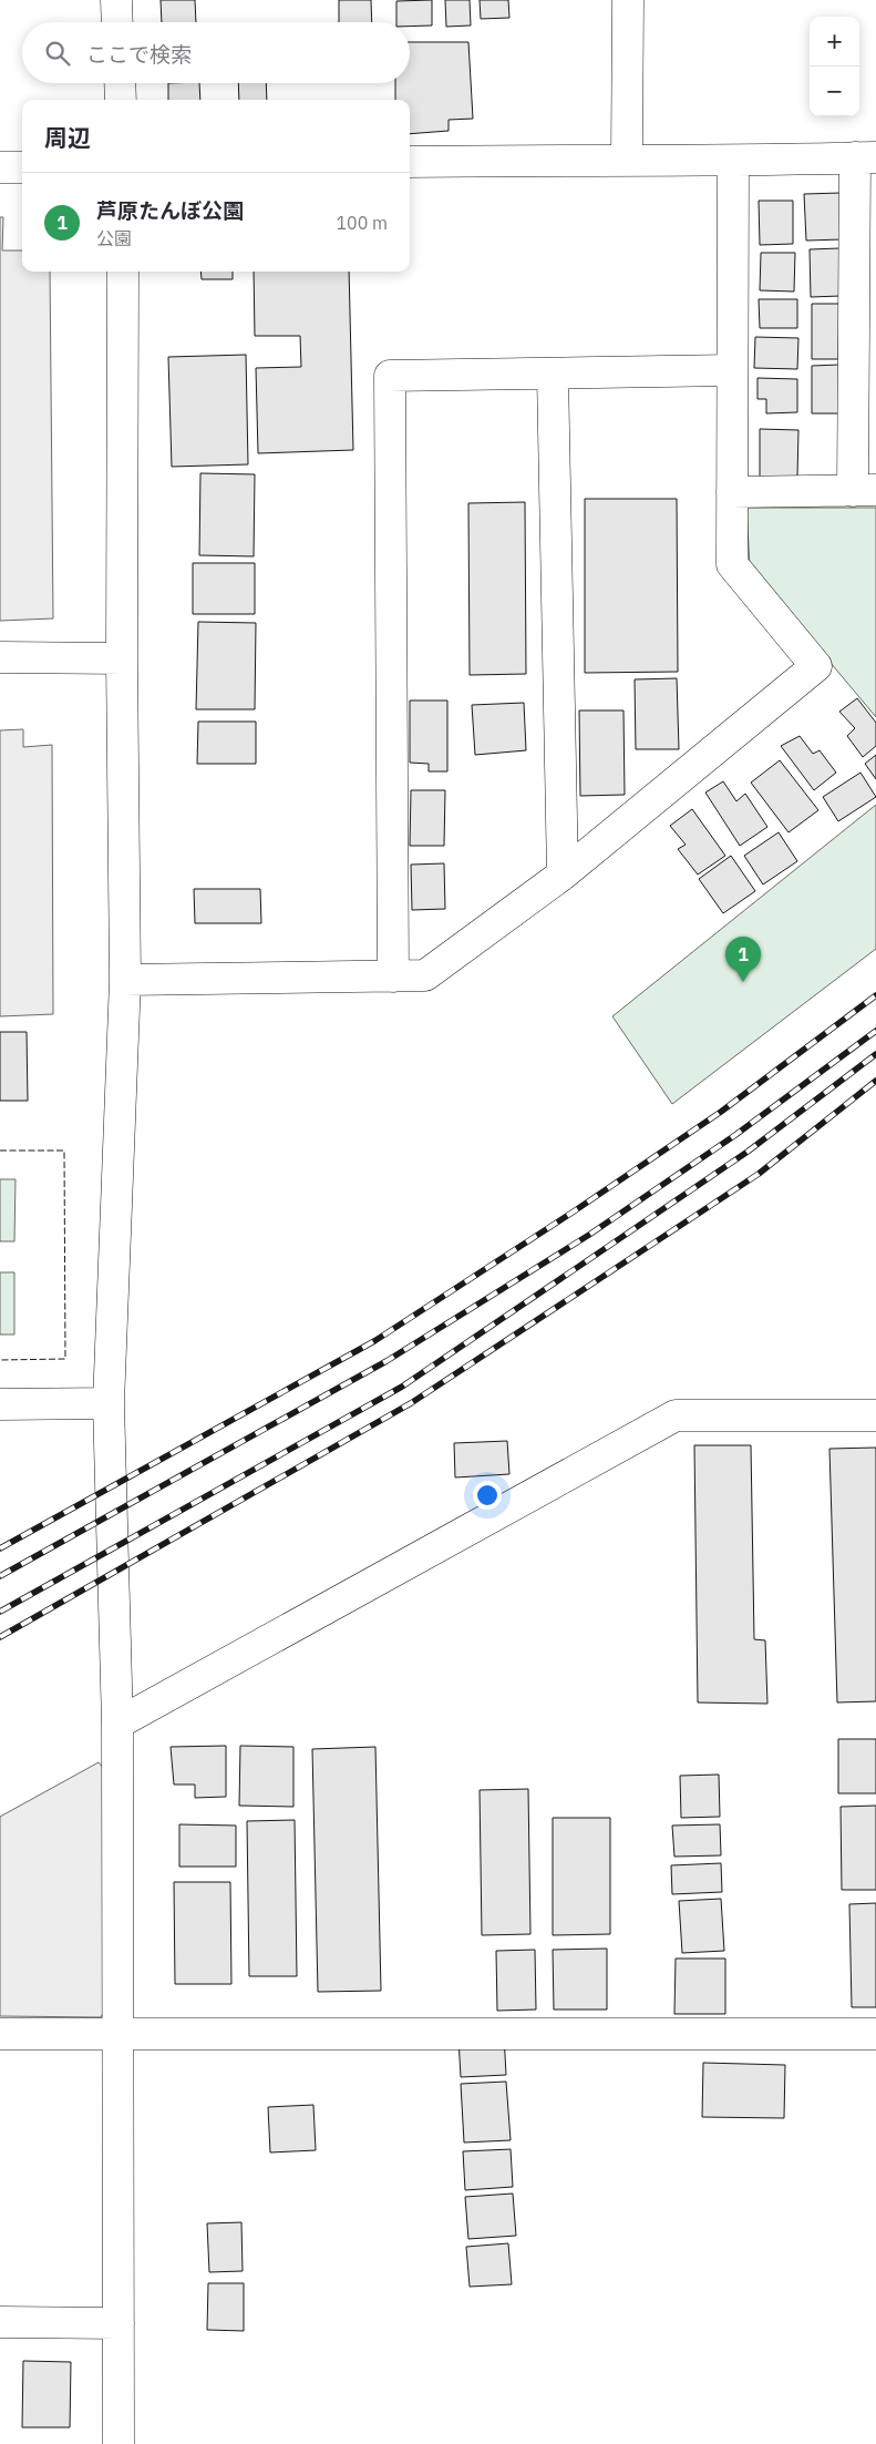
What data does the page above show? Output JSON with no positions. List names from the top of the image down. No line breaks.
{"page":{"map_buttons":["+","−"],"search":"ここで検索","heading":"周辺","list":[{"mark":"1","name":"芦原たんぼ公園","note":"公園","value":"100 m"}],"pins":"1"}}
